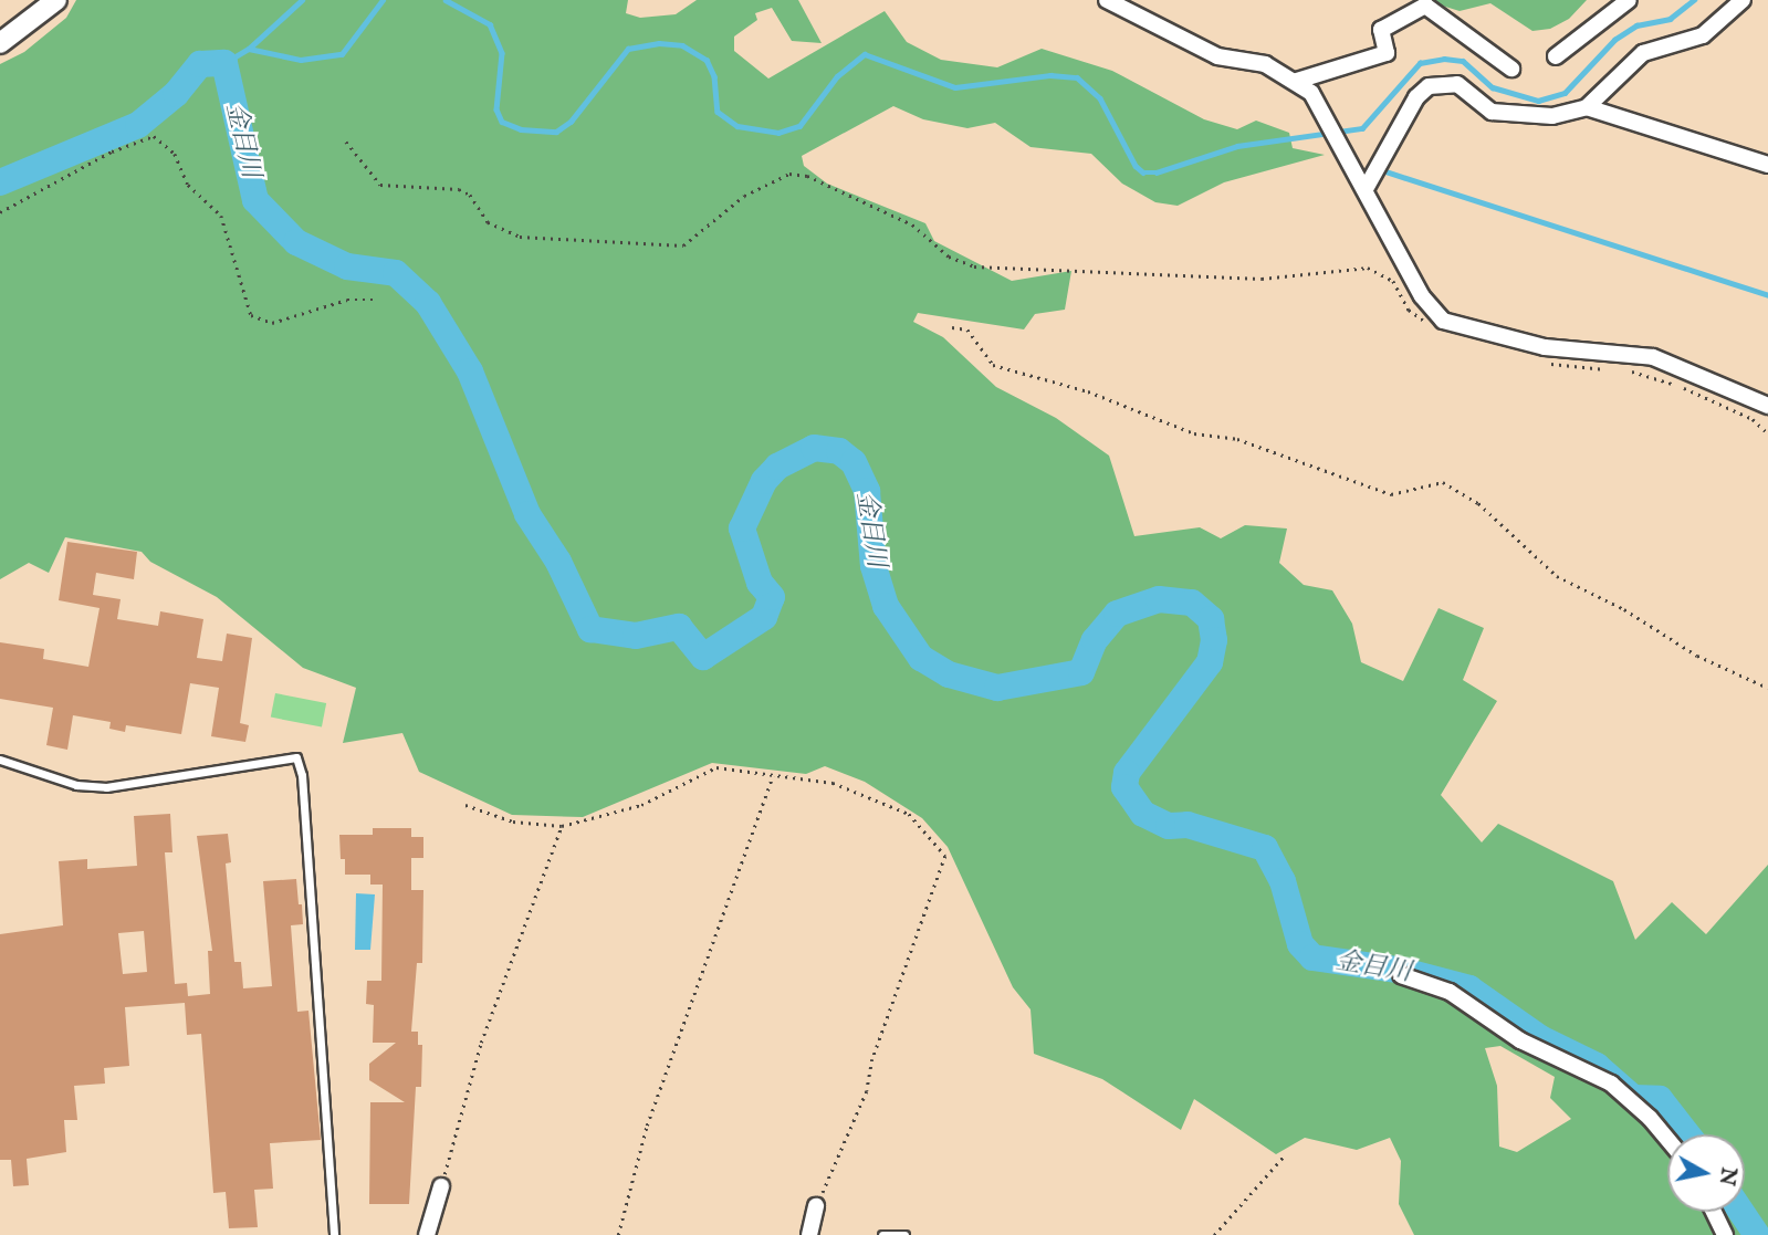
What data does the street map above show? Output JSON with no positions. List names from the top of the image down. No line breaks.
{"water":["金目川"],"north":"right"}
